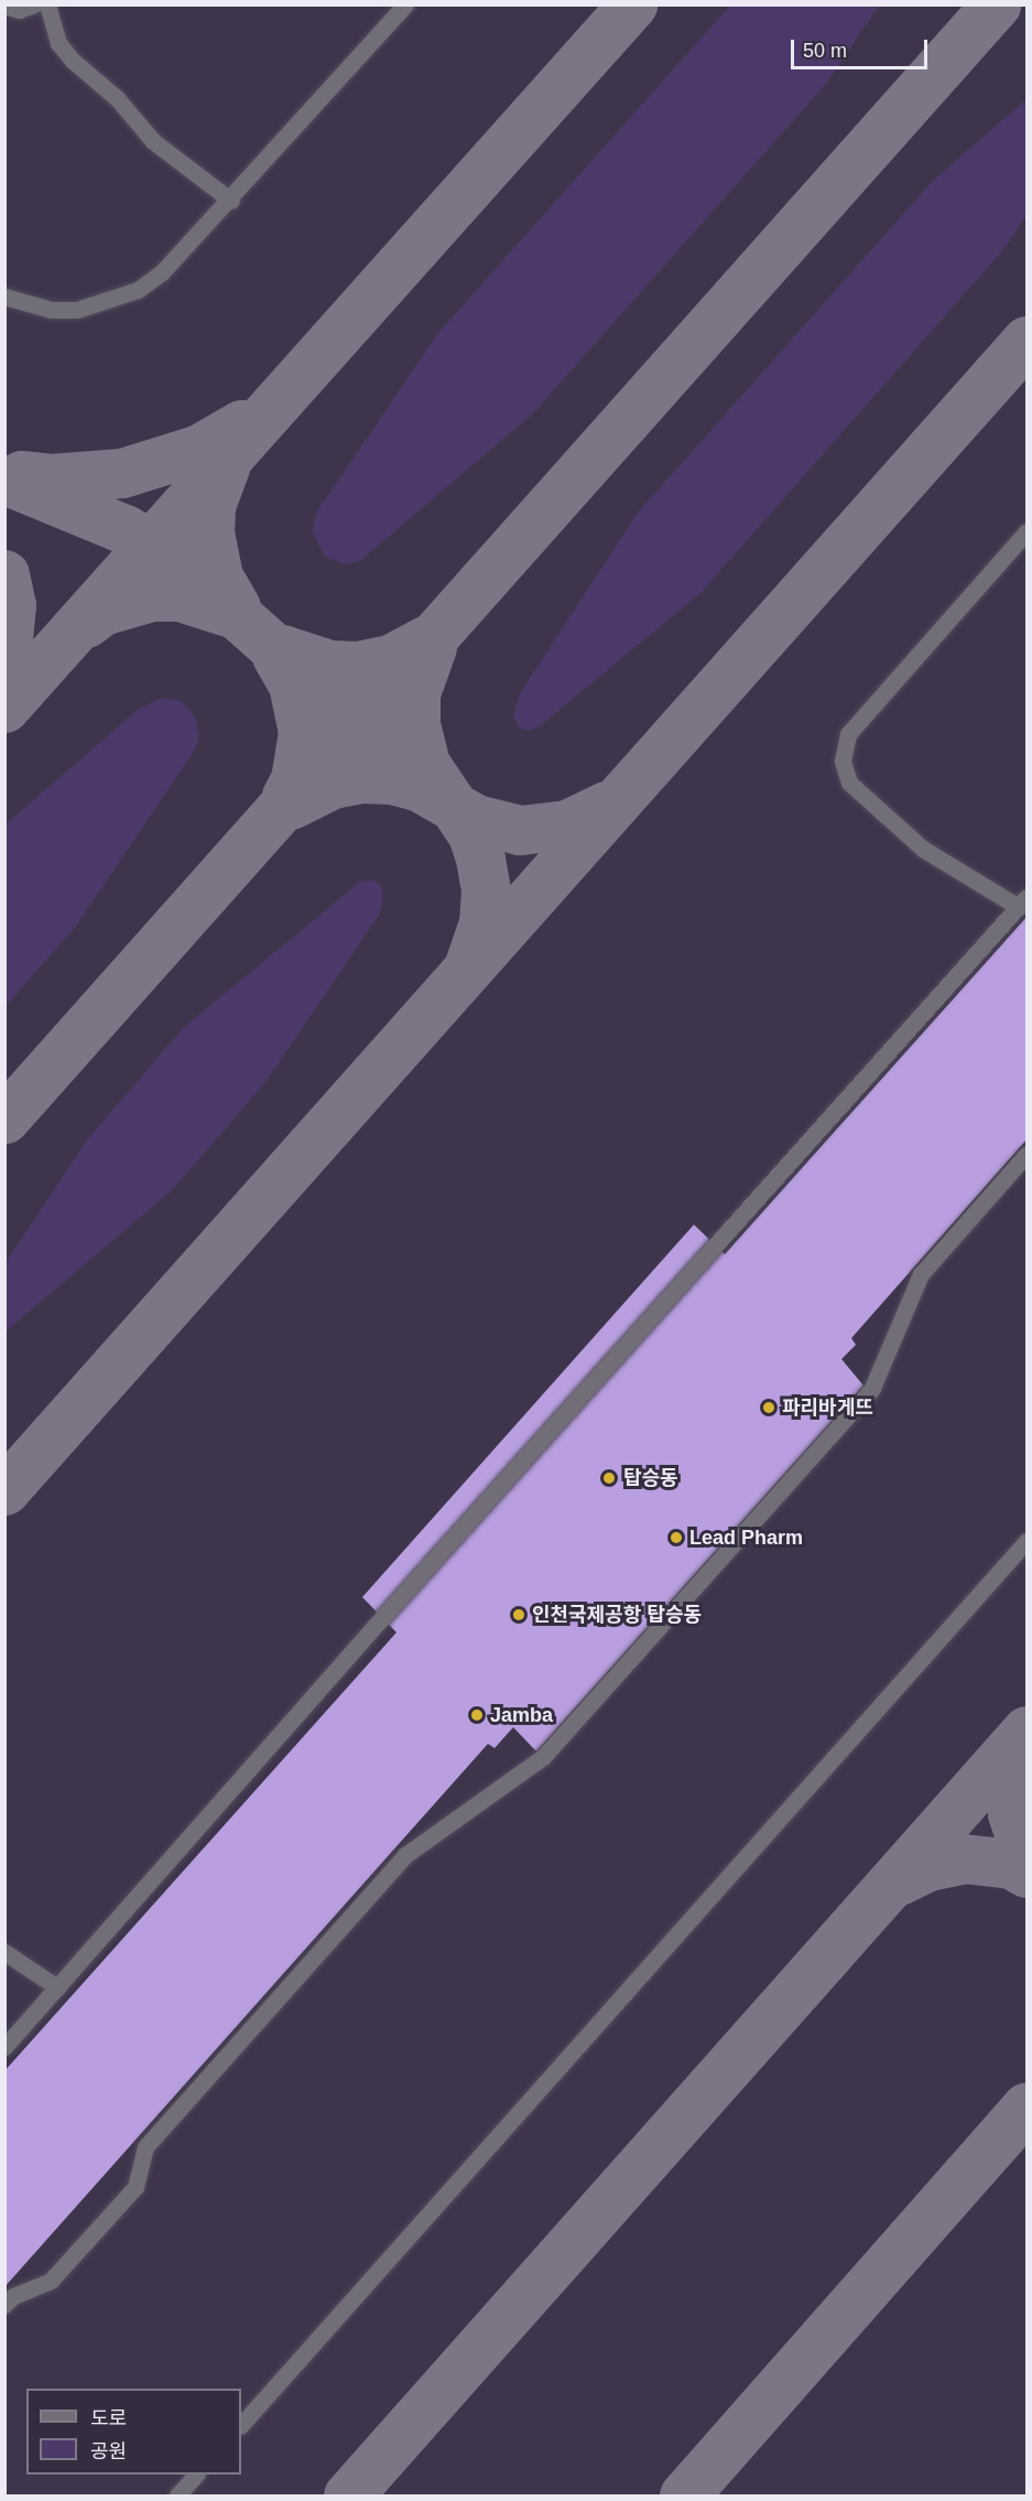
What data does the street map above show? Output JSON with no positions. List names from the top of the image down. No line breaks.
{"places":["파리바게뜨","탑승동","Lead Pharm","인천국제공항 탑승동","Jamba"],"legend":["도로","공원"],"scale_bar":"50 m"}
